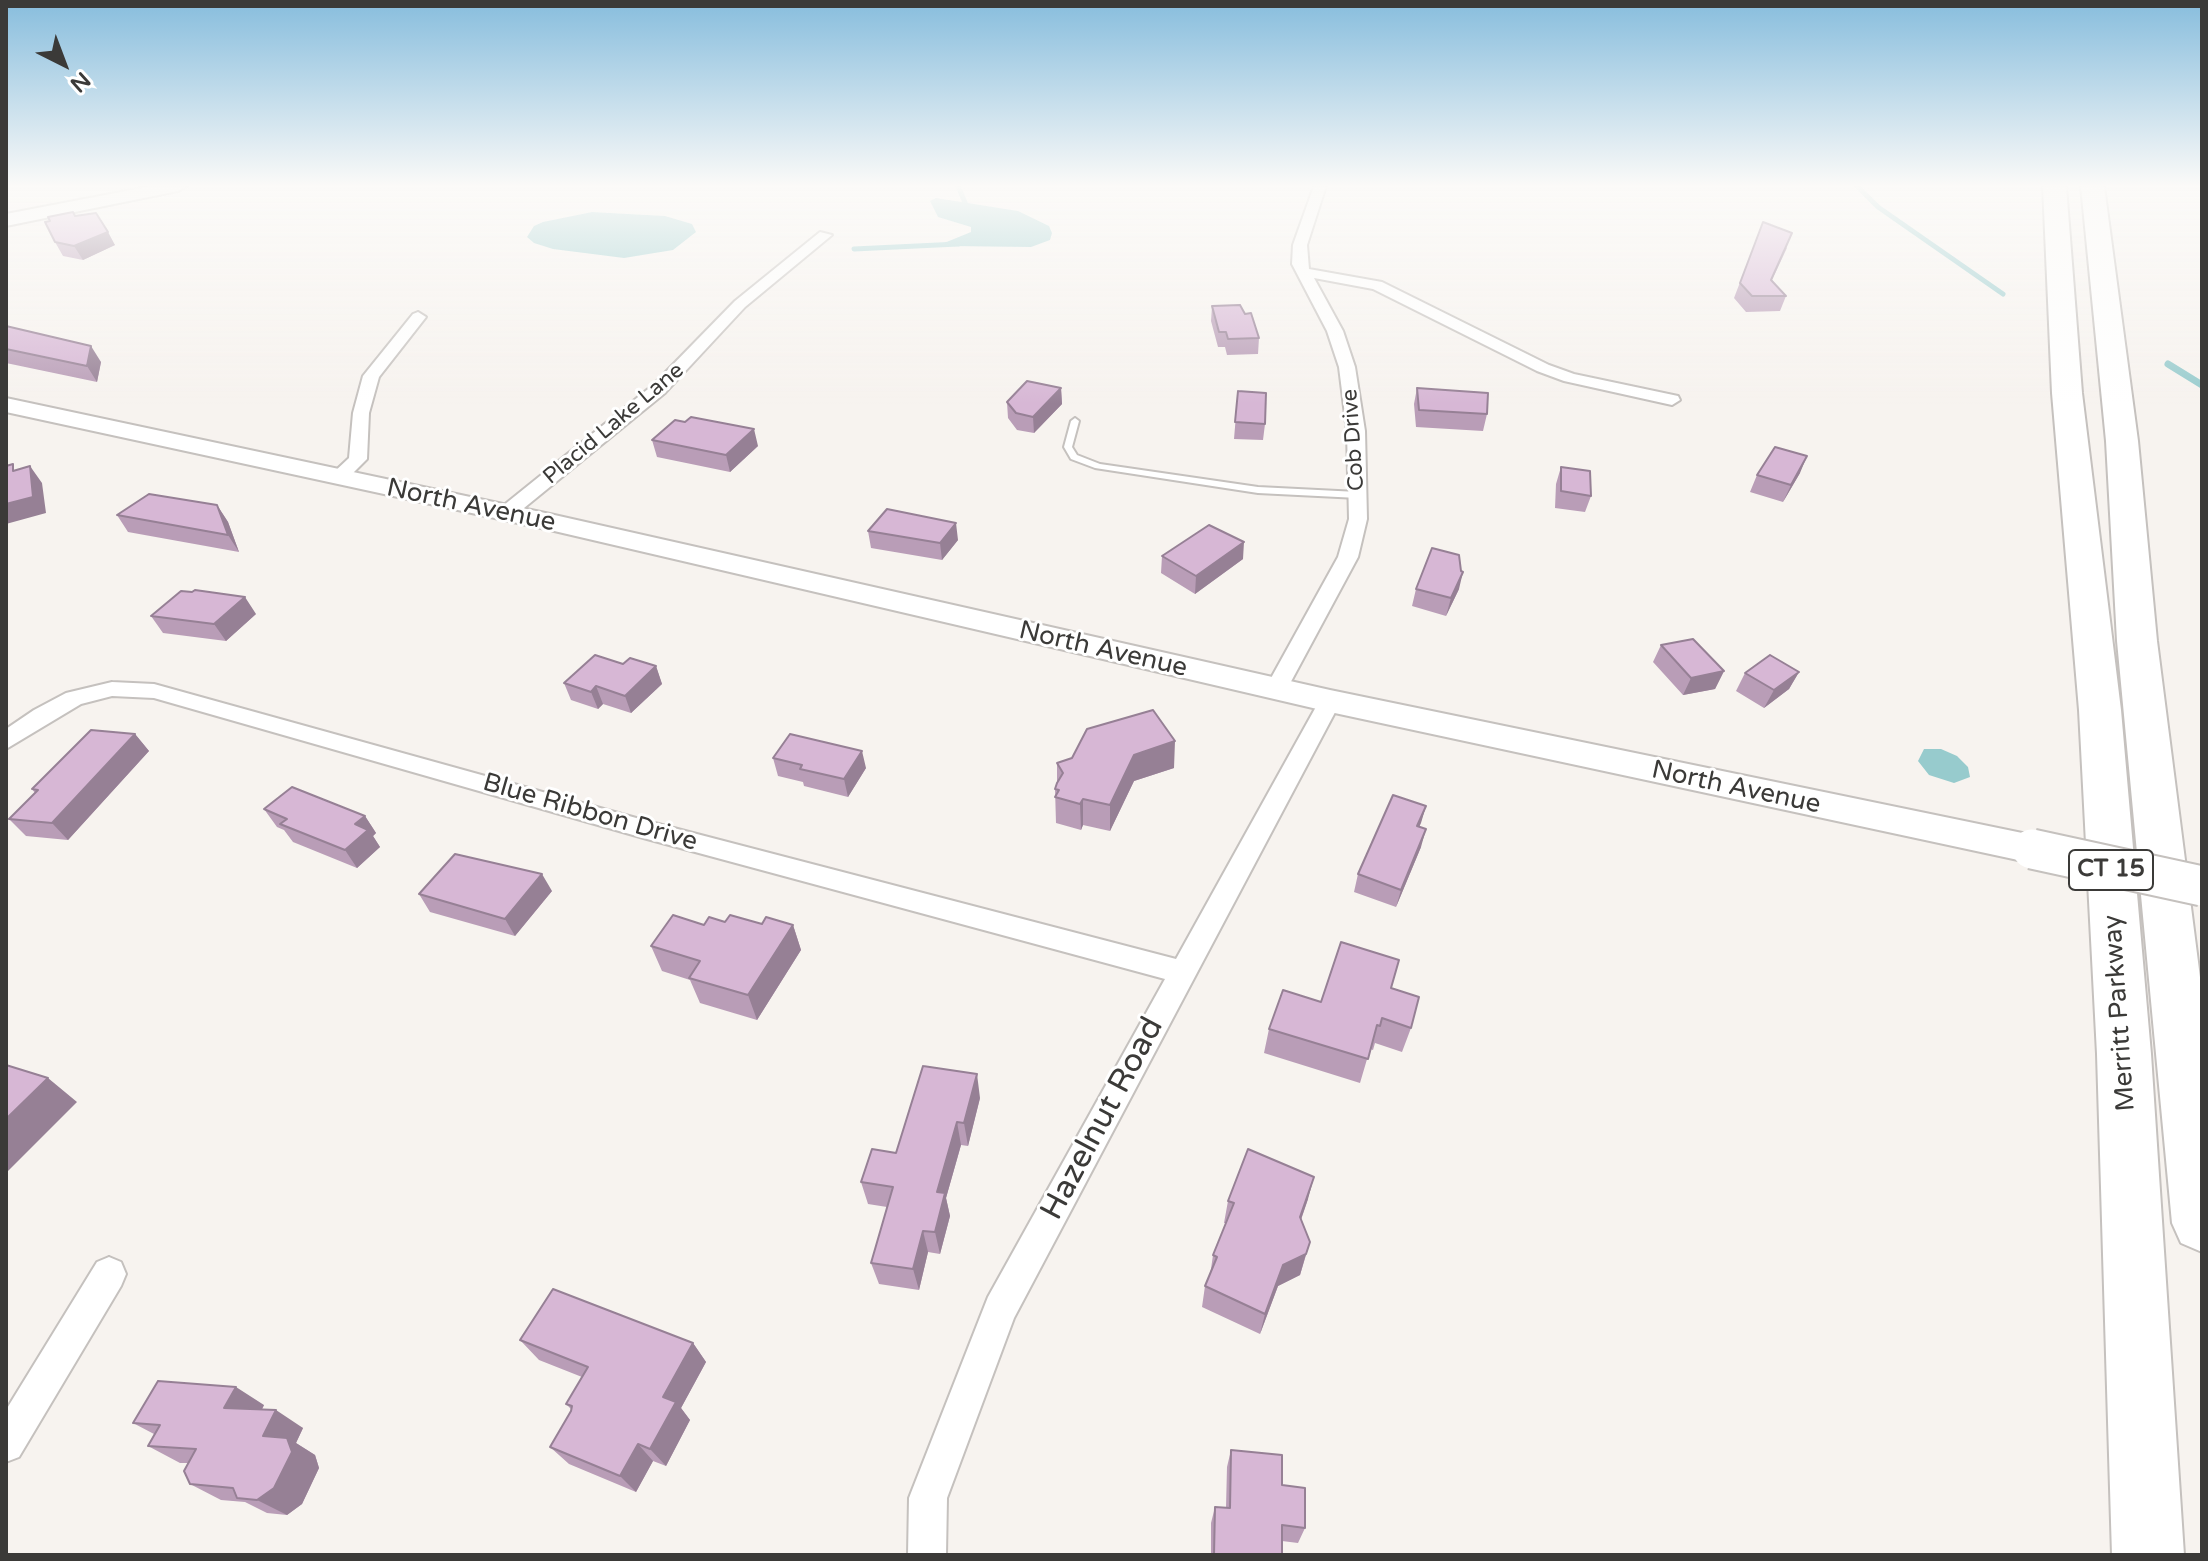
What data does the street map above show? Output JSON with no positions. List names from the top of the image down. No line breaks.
{"streets":{"highway":["CT 15","Merritt Parkway"],"street":["Placid Lake Lane","Cob Drive","North Avenue","Blue Ribbon Drive","Hazelnut Road"]},"crossings":[["Placid Lake Lane","North Avenue"],["Cob Drive","North Avenue"],["North Avenue","Hazelnut Road"],["Blue Ribbon Drive","Hazelnut Road"]],"north":"bottom right"}
